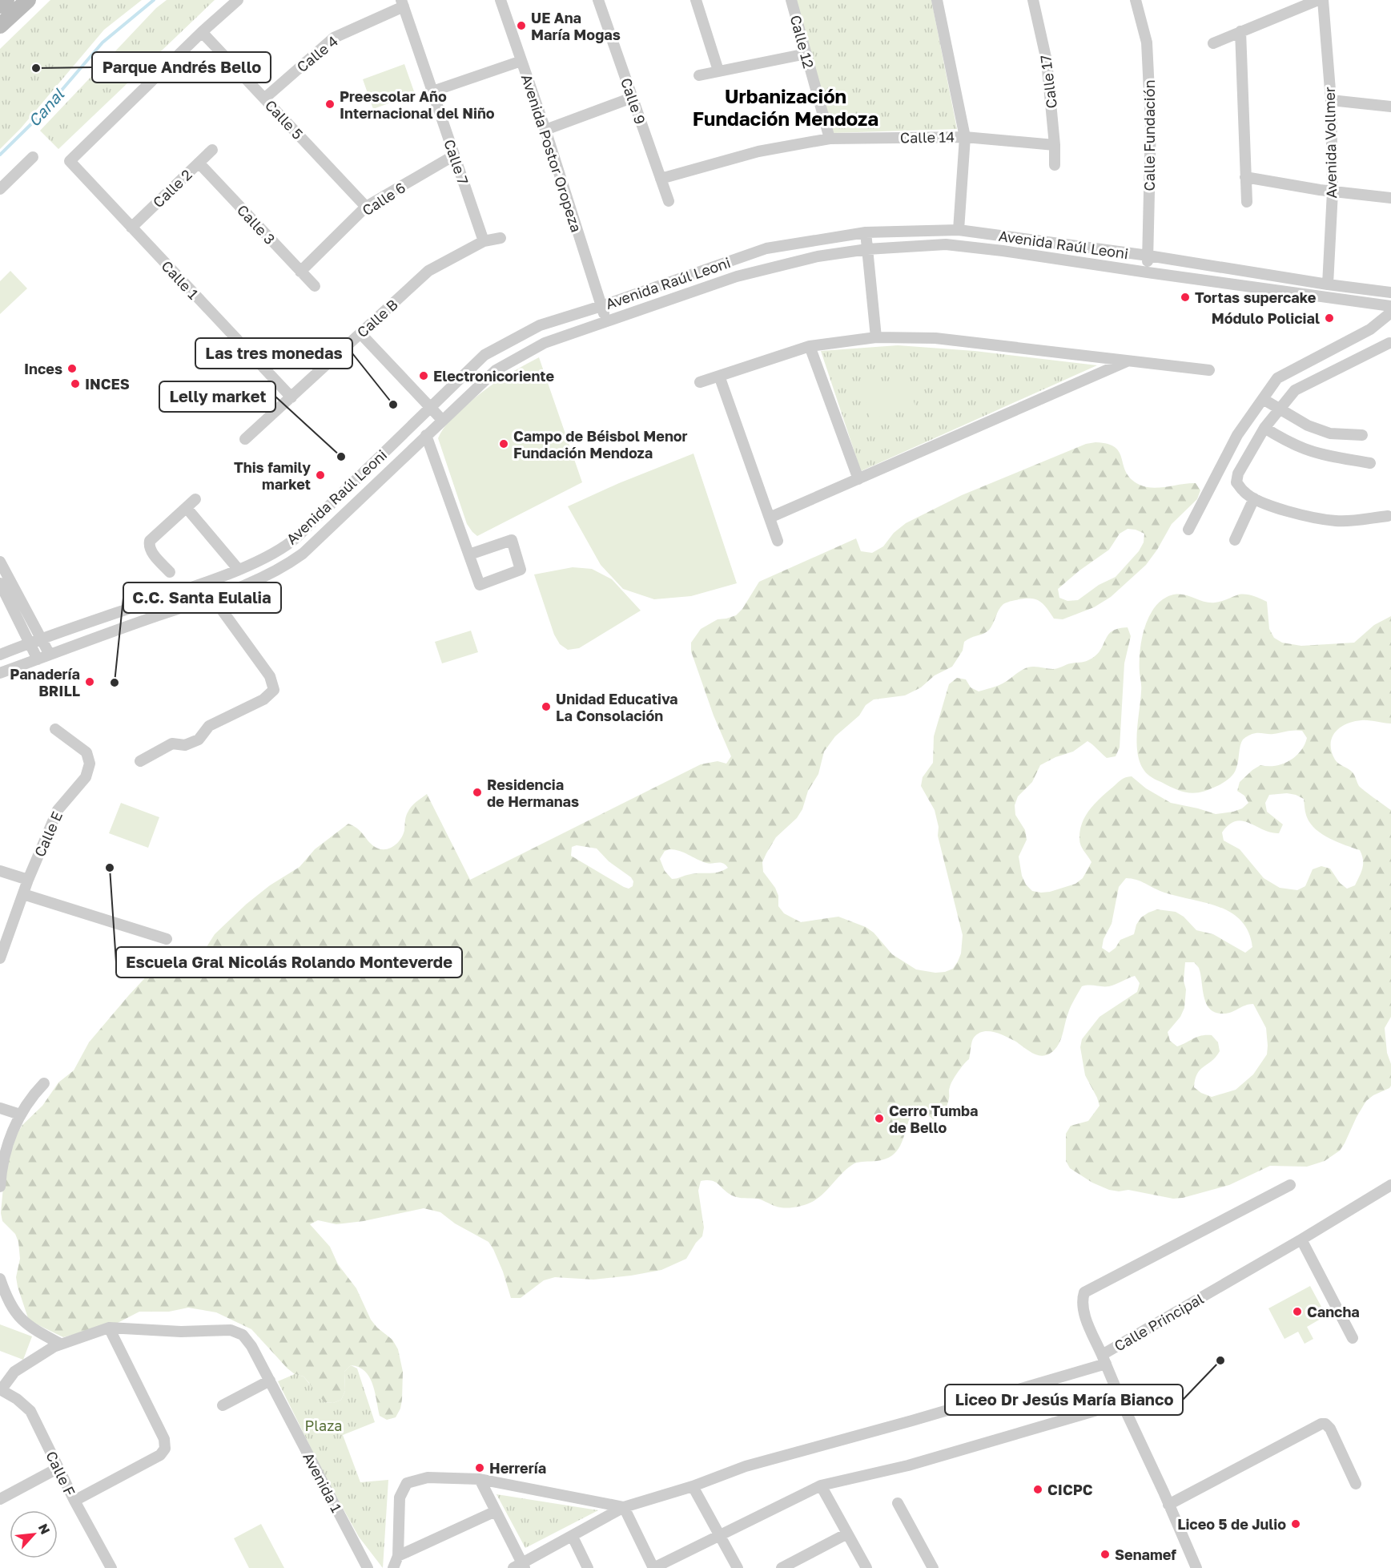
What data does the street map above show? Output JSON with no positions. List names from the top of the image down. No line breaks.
{"streets":{"street":["Calle 12","Calle 4","Calle 17","Calle 9","Calle 5","Calle Fundación","Calle 14","Avenida Vollmer","Avenida Postor Oropeza","Calle 7","Calle 2","Calle 6","Calle 3","Avenida Raúl Leoni","Calle 1","Calle B","Calle E","Calle Principal","Calle F","Avenida 1"]},"crossings":[["Calle 12","Calle 14"],["Calle 4","Calle 5"],["Calle 4","Calle 7"],["Calle 17","Calle 14"],["Calle 9","Calle 14"],["Calle 5","Calle 6"],["Calle 5","Calle 1"],["Calle Fundación","Avenida Raúl Leoni"],["Avenida Vollmer","Avenida Raúl Leoni"],["Avenida Postor Oropeza","Avenida Raúl Leoni"],["Calle 7","Calle 6"],["Calle 7","Calle B"],["Calle 2","Calle 3"],["Calle 2","Calle 1"],["Calle 6","Calle 3"],["Calle 1","Calle B"]],"districts":["Urbanización Fundación Mendoza"],"water":["Canal"],"parks":["Plaza"],"places":["UE Ana María Mogas","Parque Andrés Bello","Preescolar Año Internacional del Niño","Tortas supercake","Módulo Policial","Inces","Electronicoriente","INCES","Las tres monedas","Campo de Béisbol Menor Fundación Mendoza","Lelly market","This family market","Panadería BRILL","C.C. Santa Eulalia","Unidad Educativa La Consolación","Residencia de Hermanas","Escuela Gral Nicolás Rolando Monteverde","Cerro Tumba de Bello","Cancha","Liceo Dr Jesús María Bianco","Herrería","CICPC","Liceo 5 de Julio","Senamef"],"north":"top right"}
